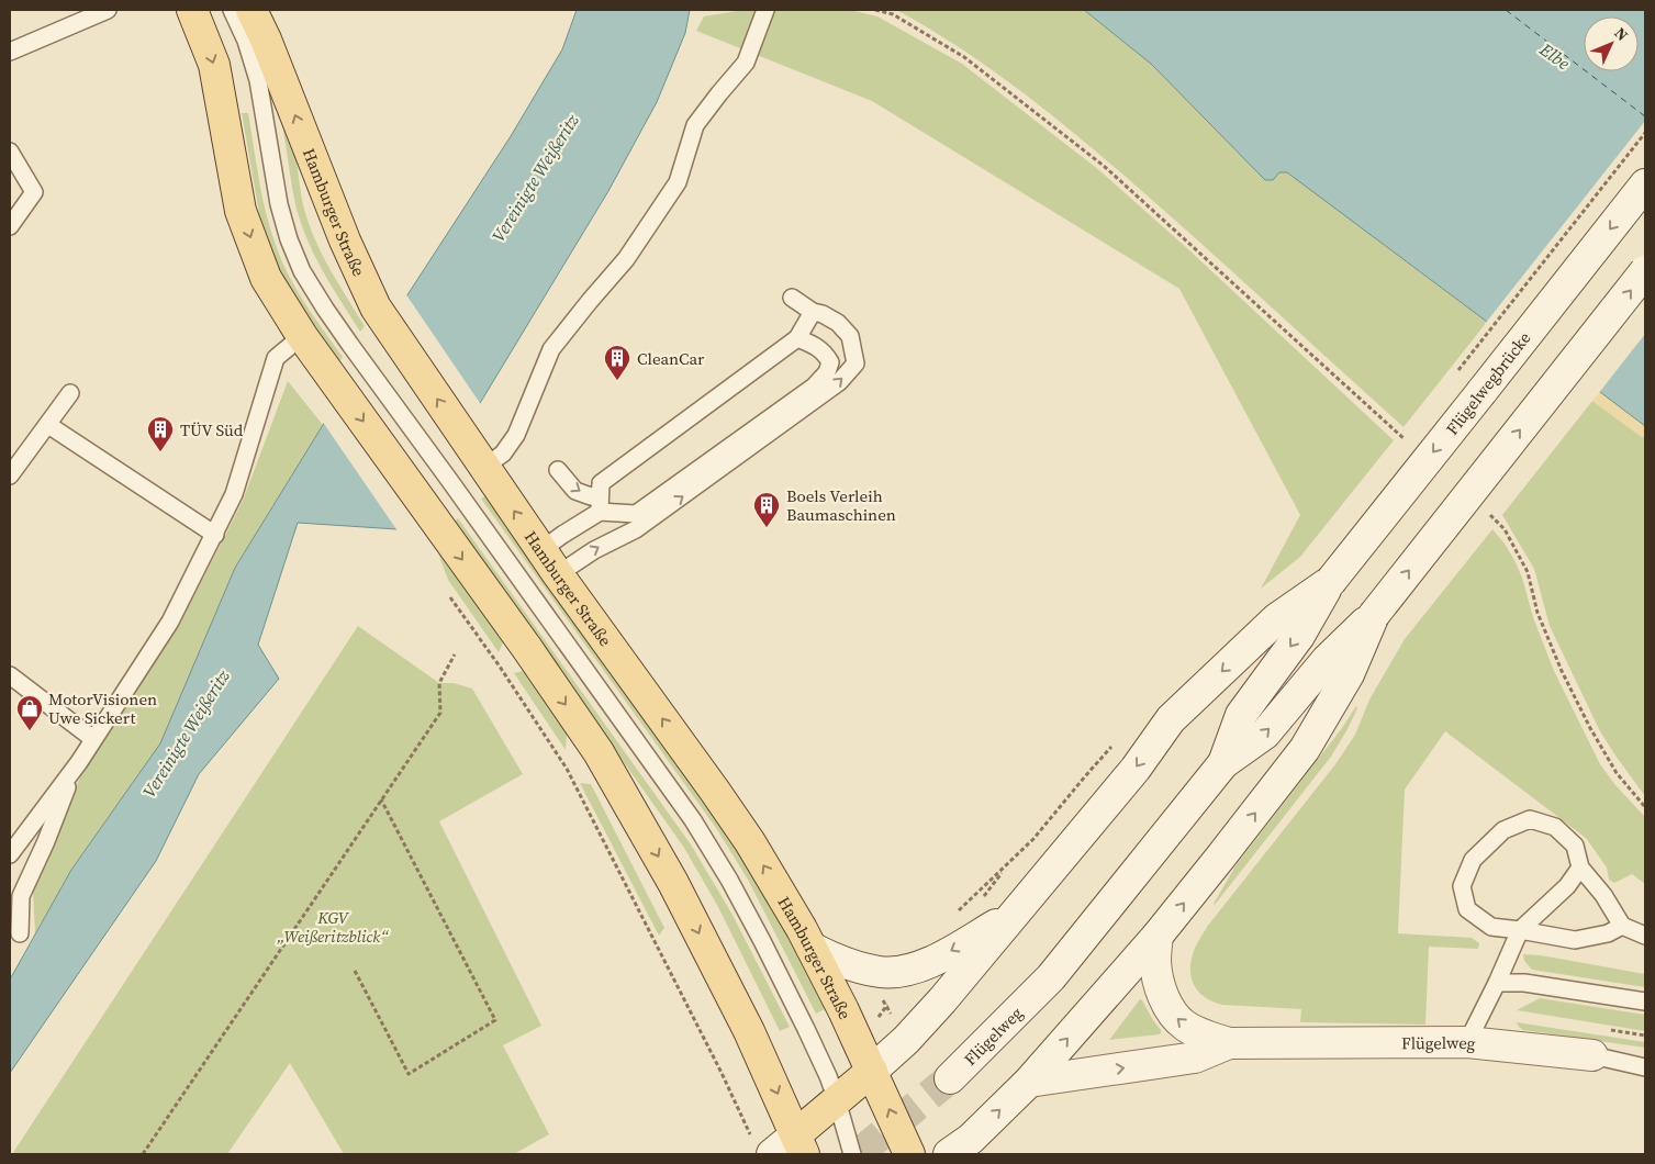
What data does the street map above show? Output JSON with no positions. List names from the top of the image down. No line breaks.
{"streets":{"main road":["Hamburger Straße","Flügelwegbrücke","Flügelweg"]},"crossings":[["Flügelwegbrücke","Flügelweg"]],"water":["Elbe","Vereinigte Weißeritz"],"parks":["KGV „Weißeritzblick“"],"places":{"building":["CleanCar","TÜV Süd","Boels Verleih Baumaschinen"],"shop":["MotorVisionen Uwe Sickert"]},"north":"top right"}
